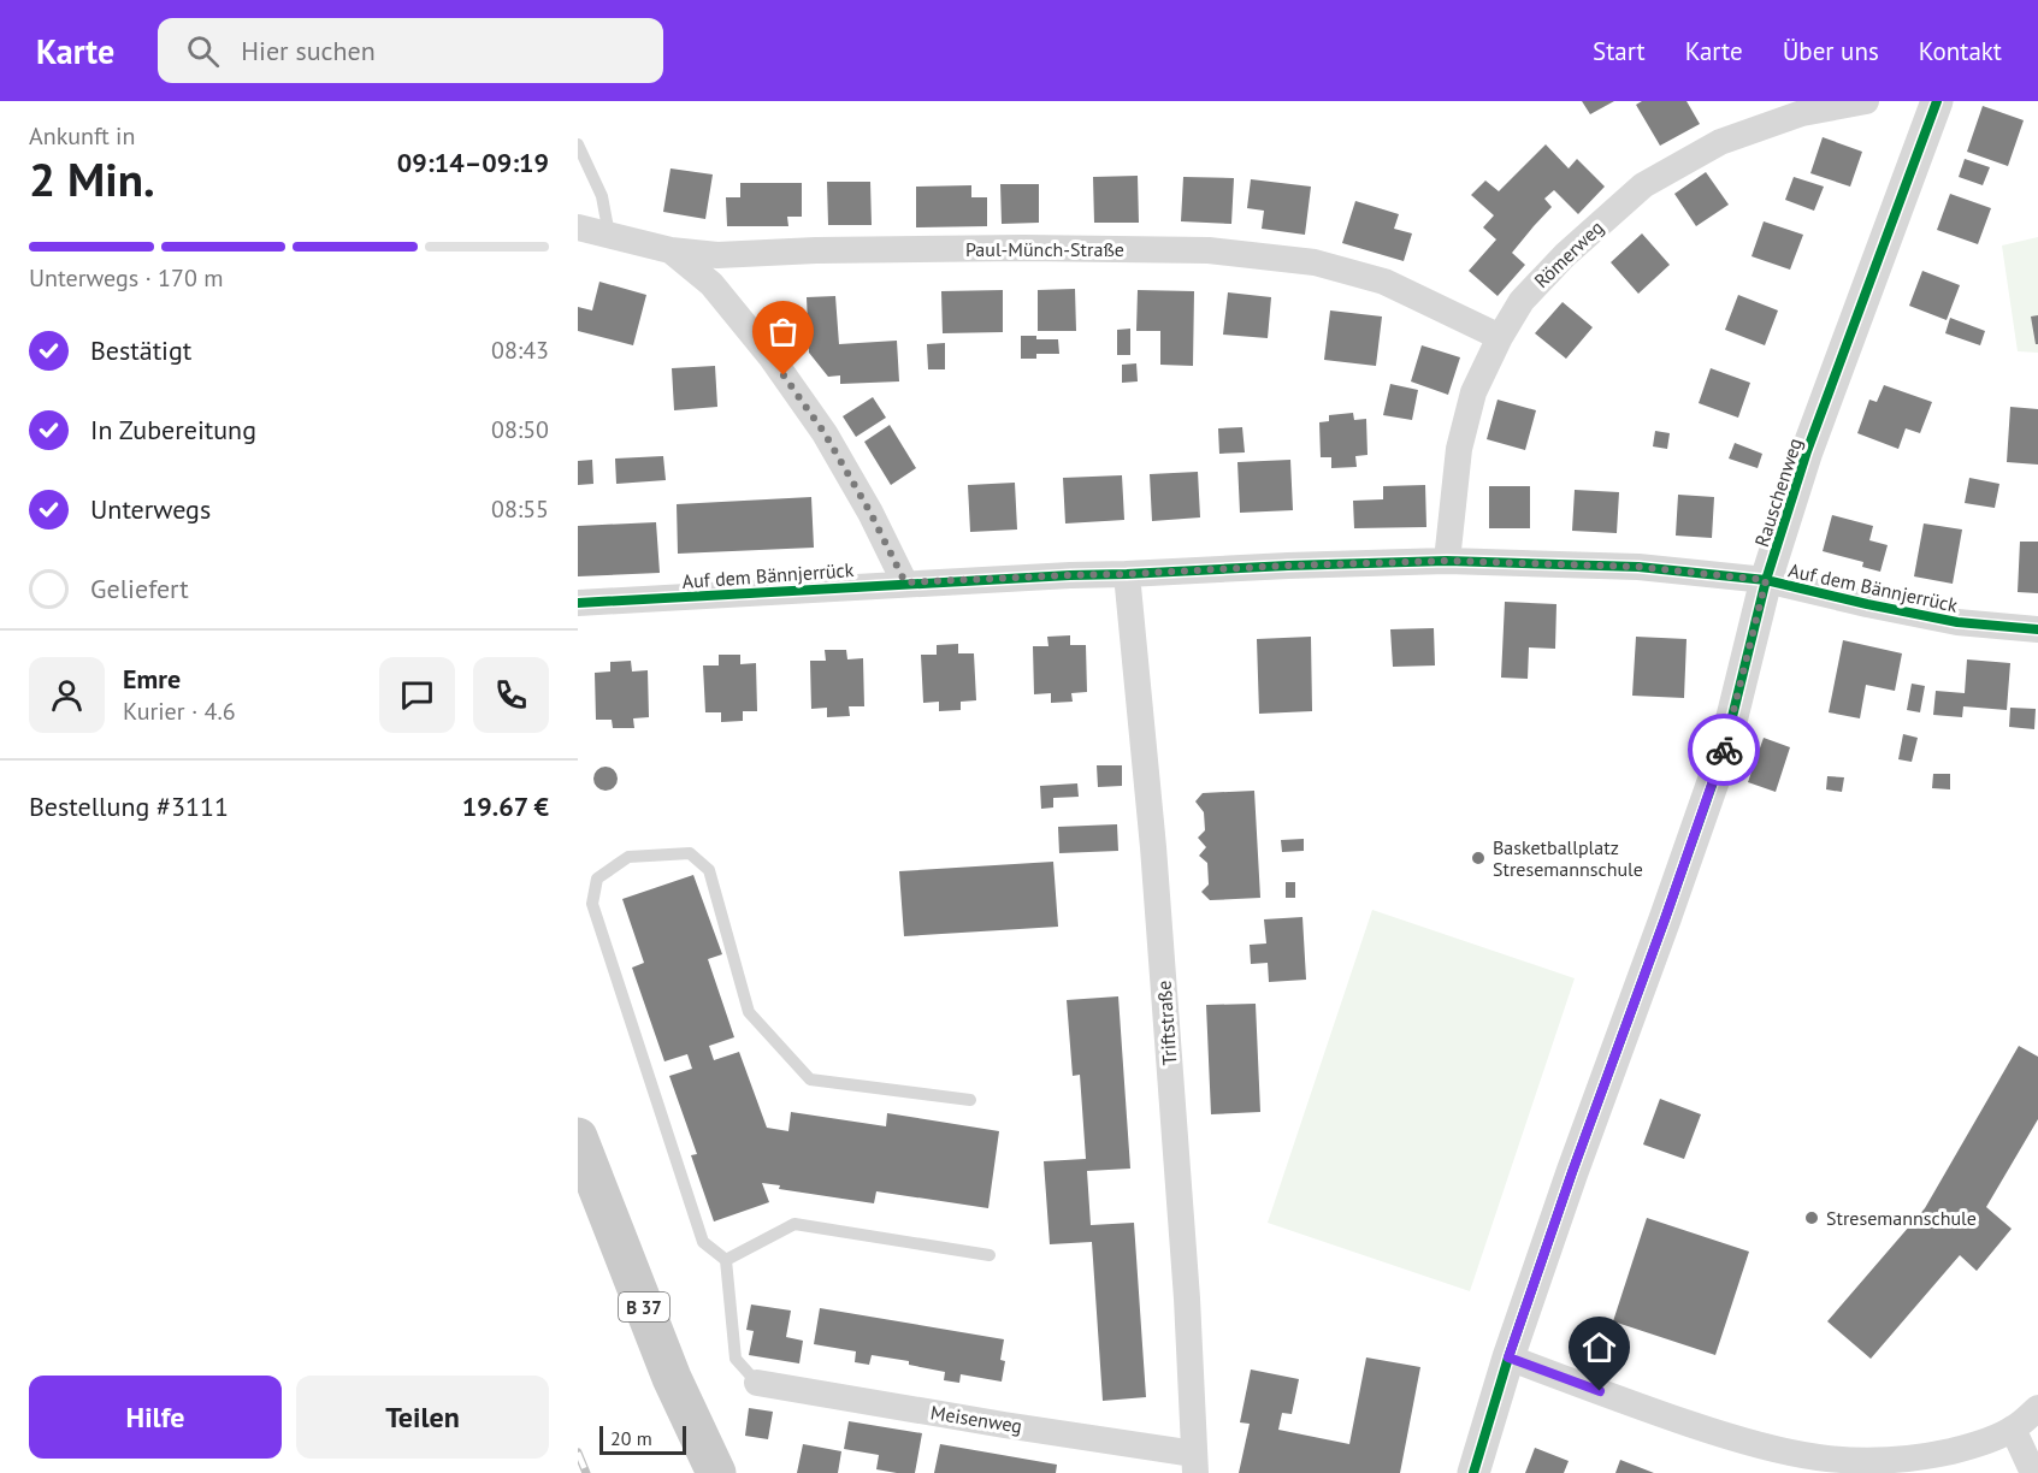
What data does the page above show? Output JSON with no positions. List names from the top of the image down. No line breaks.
{"streets":{"main road":["B 37"],"street":["Paul-Münch-Straße","Römerweg","Rauschenweg","Auf dem Bännjerrück","Triftstraße","Meisenweg"]},"crossings":[["Paul-Münch-Straße","Römerweg"],["Römerweg","Auf dem Bännjerrück"],["Rauschenweg","Auf dem Bännjerrück"],["Auf dem Bännjerrück","Triftstraße"],["Triftstraße","Meisenweg"]],"places":["Basketballplatz Stresemannschule","Stresemannschule"],"scale_bar":"20 m","page":{"header":"Karte","search":"Hier suchen","nav":["Start","Karte","Über uns","Kontakt"],"heading":["2 Min.","Ankunft in","09:14–09:19"],"panel":["Emre","Kurier · 4.6","Bestellung #3111","19.67 €"],"bar":"Unterwegs · 170 m","list":[["Bestätigt","08:43"],["In Zubereitung","08:50"],["Unterwegs","08:55"],"Geliefert"],"buttons":["Hilfe","Teilen"],"scale":"20 m"}}
